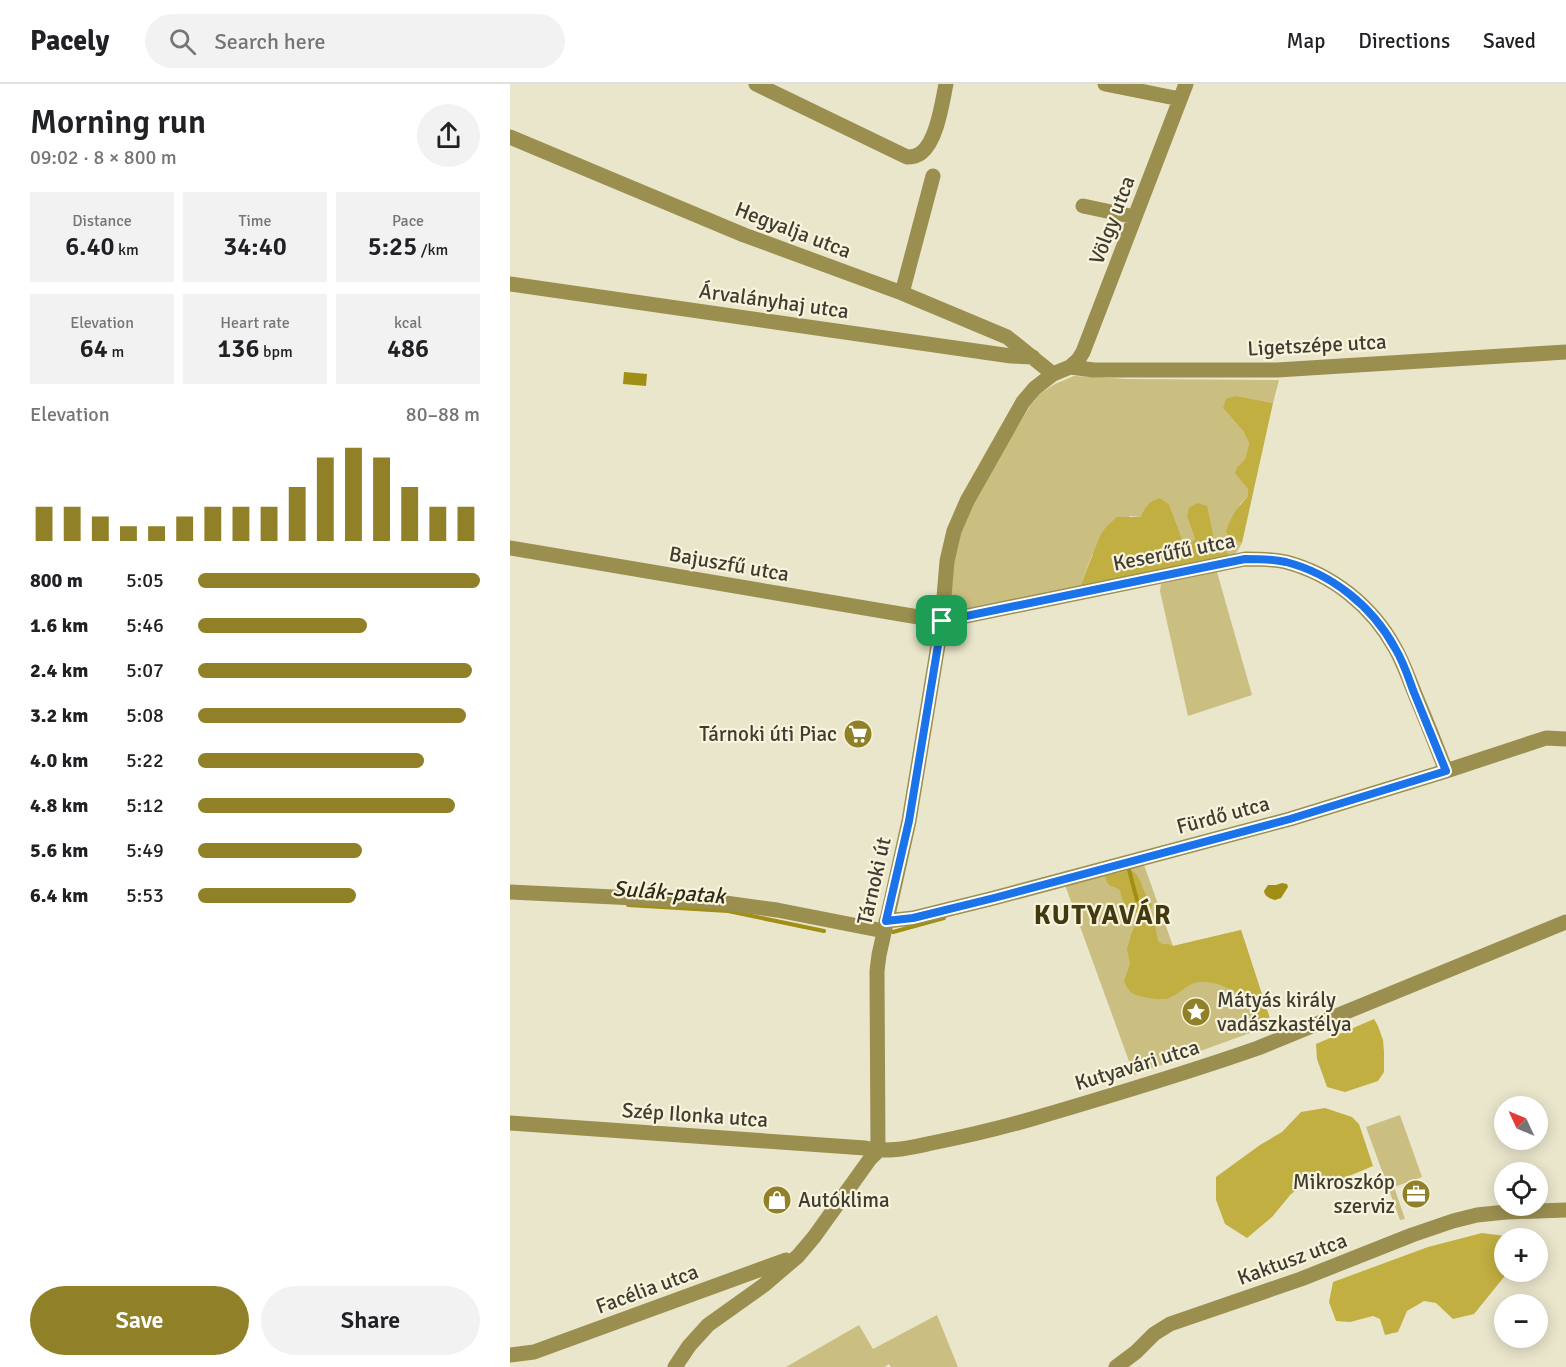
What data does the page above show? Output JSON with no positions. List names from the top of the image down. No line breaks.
{"streets":{"street":["Völgy utca","Hegyalja utca","Árvalányhaj utca","Ligetszépe utca","Keserűfű utca","Bajuszfű utca","Fürdő utca","Tárnoki út","Kutyavári utca","Szép Ilonka utca","Kaktusz utca","Facélia utca"]},"crossings":[["Völgy utca","Ligetszépe utca"],["Völgy utca","Tárnoki út"],["Hegyalja utca","Árvalányhaj utca"],["Hegyalja utca","Tárnoki út"],["Ligetszépe utca","Tárnoki út"],["Keserűfű utca","Bajuszfű utca"],["Keserűfű utca","Fürdő utca"],["Keserűfű utca","Tárnoki út"],["Bajuszfű utca","Tárnoki út"],["Fürdő utca","Tárnoki út"],["Tárnoki út","Kutyavári utca"],["Tárnoki út","Szép Ilonka utca"],["Kutyavári utca","Szép Ilonka utca"]],"districts":["KUTYAVÁR"],"water":["Sulák-patak"],"places":{"supermarket":["Tárnoki úti Piac"],"place":["Mátyás király vadászkastélya"],"office":["Mikroszkóp szerviz"],"shop":["Autóklima"]},"north":"top left","page":{"header":"Pacely","search":"Search here","nav":["Map","Directions","Saved"],"heading":["Morning run","09:02 · 8 × 800 m"],"stats":[["Distance","6.40 km"],["Time","34:40"],["Pace","5:25 /km"],["Elevation","64 m"],["Heart rate","136 bpm"],["kcal","486"]],"chart":["Elevation","80–88 m"],"list":[{"name":"800 m","note":"5:05"},{"name":"1.6 km","note":"5:46"},{"name":"2.4 km","note":"5:07"},{"name":"3.2 km","note":"5:08"},{"name":"4.0 km","note":"5:22"},{"name":"4.8 km","note":"5:12"},{"name":"5.6 km","note":"5:49"},{"name":"6.4 km","note":"5:53"}],"map_buttons":["+","−"],"buttons":["Save","Share"]}}
